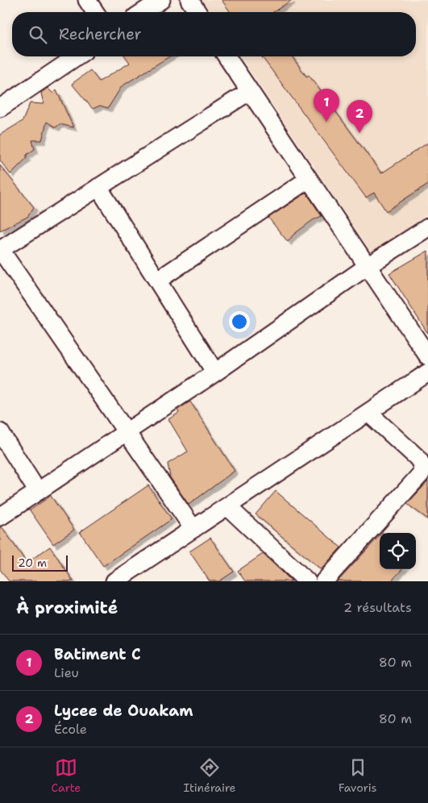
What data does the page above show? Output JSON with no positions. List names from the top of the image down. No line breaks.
{"scale_bar":"20 m","page":{"search":"Rechercher","pins":["1","2"],"scale":"20 m","heading":["À proximité","2 résultats"],"list":[{"mark":"1","name":"Batiment C","note":"Lieu","value":"80 m"},{"mark":"2","name":"Lycee de Ouakam","note":"École","value":"80 m"}],"nav":["Carte","Itinéraire","Favoris"]}}
